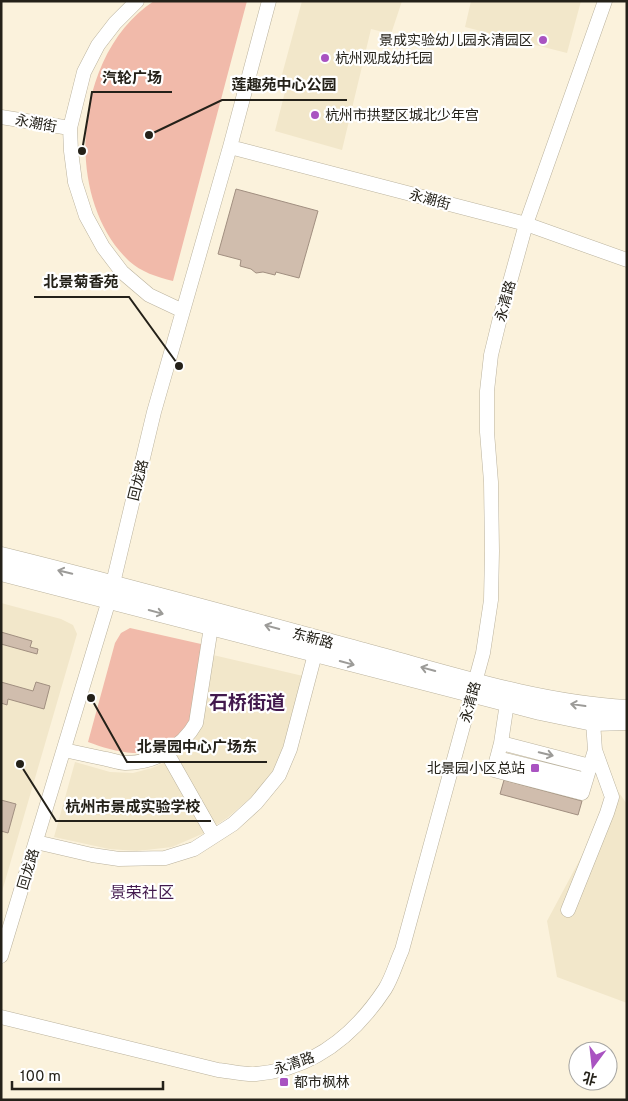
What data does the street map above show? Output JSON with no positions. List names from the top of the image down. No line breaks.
{"streets":{"main road":["东新路"],"street":["永潮街","永清路","回龙路"]},"crossings":[["永潮街","永清路"],["永潮街","回龙路"],["永清路","东新路"],["回龙路","东新路"]],"districts":["石桥街道","景荣社区"],"places":{"other":["景成实验幼儿园永清园区","杭州观成幼托园","杭州市拱墅区城北少年宫","莲趣苑中心公园","汽轮广场","北景菊香苑","北景园中心广场东","杭州市景成实验学校"],"transit":["北景园小区总站","都市枫林"]},"scale_bar":"100 m","north":"bottom"}
